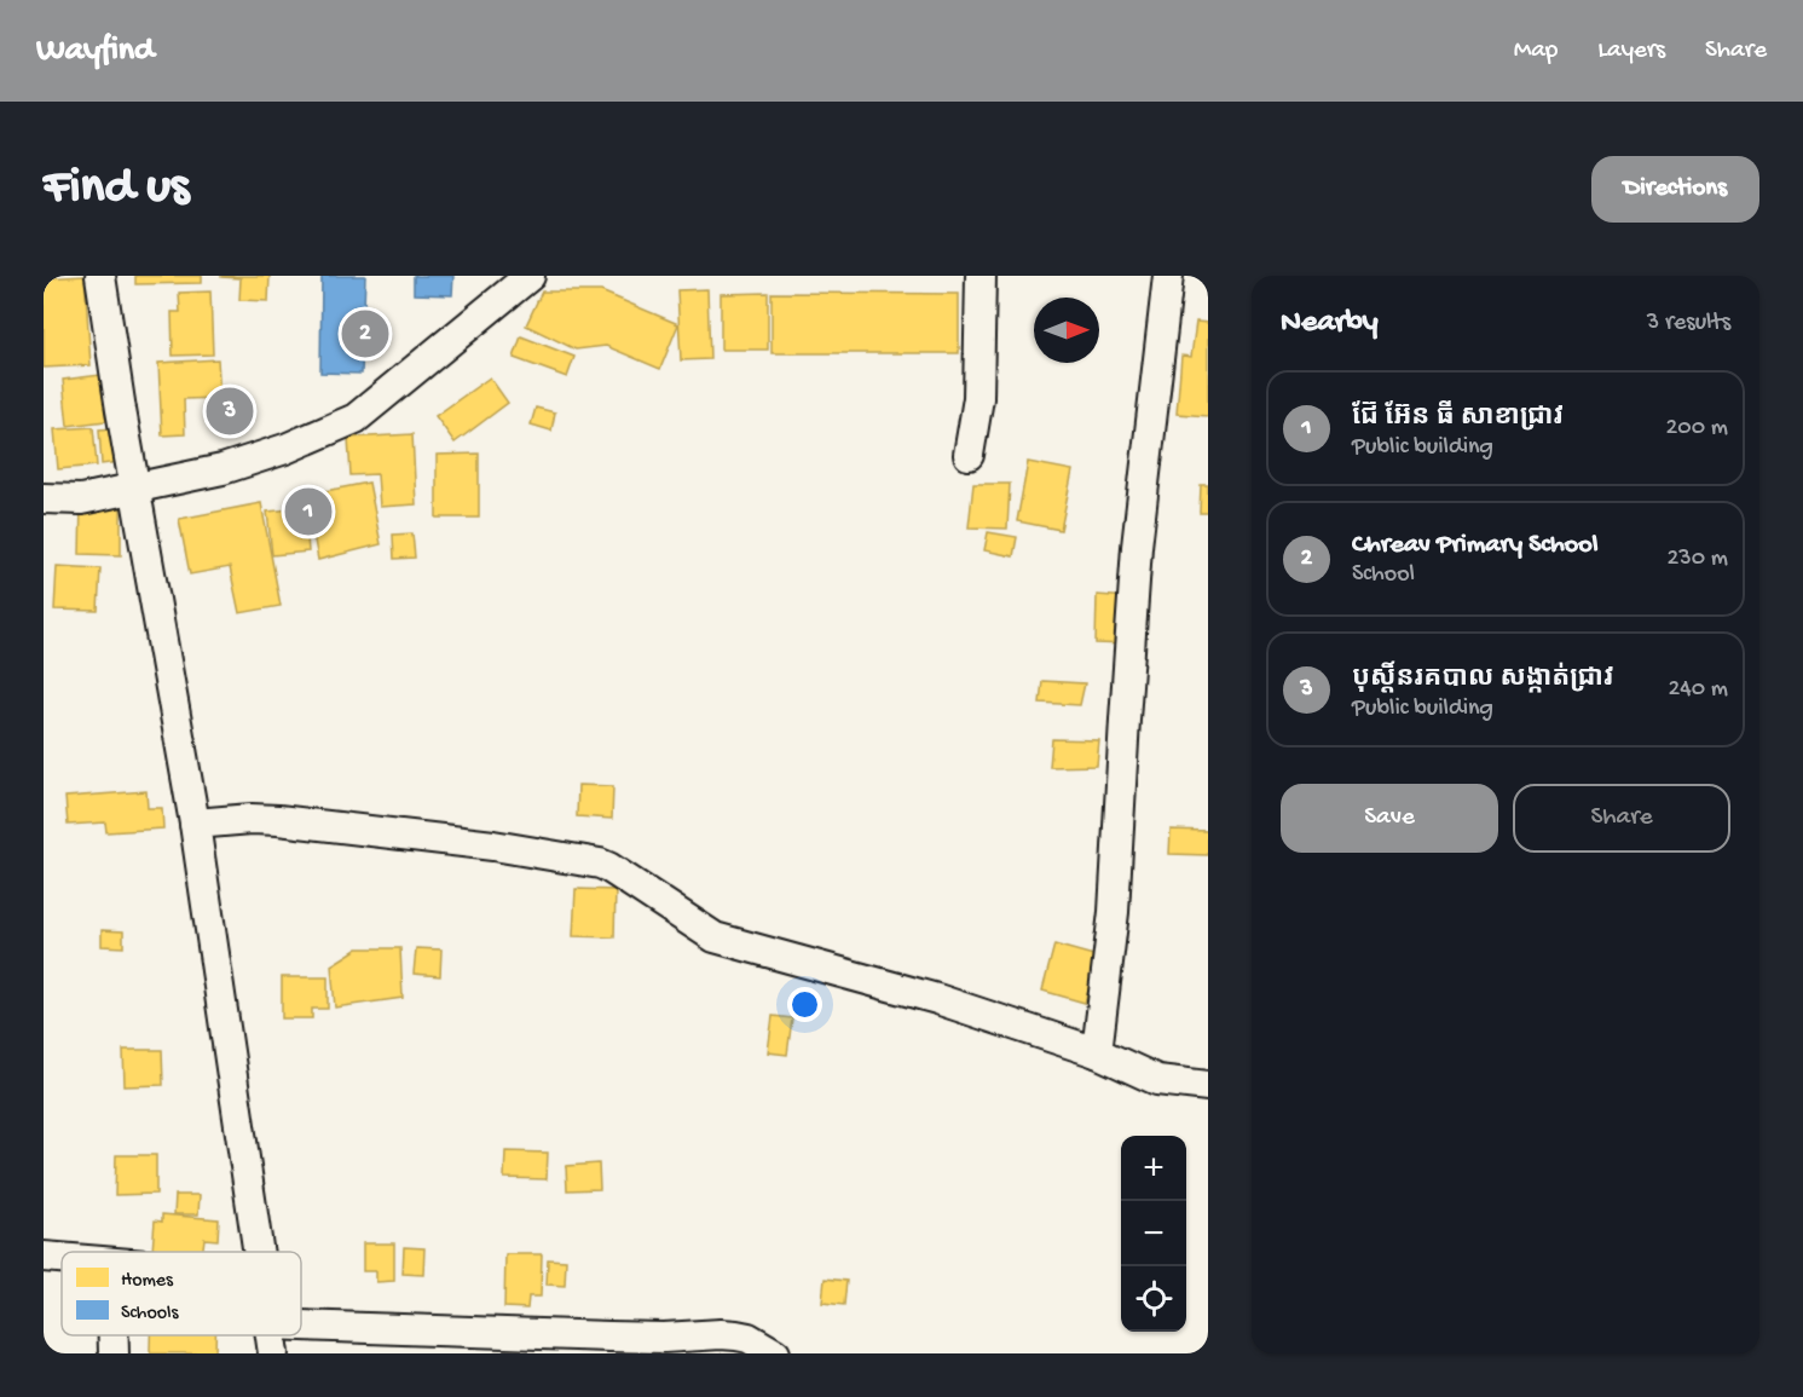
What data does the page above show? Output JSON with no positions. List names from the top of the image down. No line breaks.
{"legend":["Homes","Schools"],"north":"right","page":{"header":"Wayfind","nav":["Map","Layers","Share"],"buttons":["Directions",["Save","Share"]],"title":"Find us","heading":["Nearby","3 results"],"pins":["2","3","1"],"list":[{"mark":"1","name":"ជ៊ែ អ៊ែន ធី សាខាជ្រាវ","note":"Public building","value":"200 m"},{"mark":"2","name":"Chreav Primary School","note":"School","value":"230 m"},{"mark":"3","name":"បុស្តិ៍នរគបាល សង្កាត់ជ្រាវ","note":"Public building","value":"240 m"}],"map_buttons":["+","−"]}}
